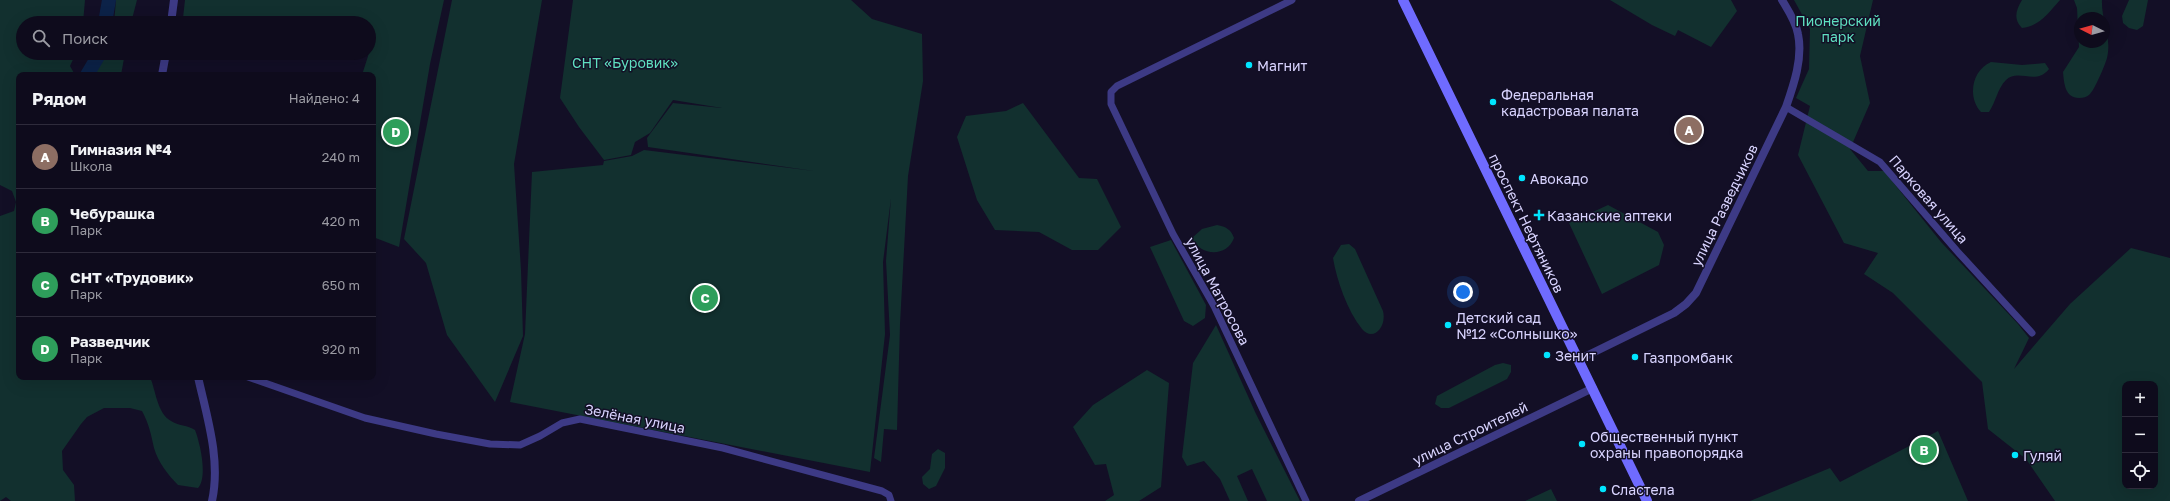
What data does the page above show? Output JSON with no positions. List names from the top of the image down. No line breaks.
{"streets":{"main road":["проспект Нефтяников"],"street":["Парковая улица","улица Разведчиков","улица Матросова","Зелёная улица","улица Строителей"]},"crossings":[["Парковая улица","улица Разведчиков"],["улица Разведчиков","проспект Нефтяников"],["проспект Нефтяников","улица Строителей"]],"parks":["Пионерский парк","СНТ «Буровик»"],"places":{"other":["Магнит","Федеральная кадастровая палата","Авокадо","Детский сад №12 «Солнышко»","Зенит","Газпромбанк","Общественный пункт охраны правопорядка","Гуляй","Сластела"],"health":["Казанские аптеки"]},"north":"left","page":{"search":"Поиск","heading":["Рядом","Найдено: 4"],"pins":["A","D","C","B"],"list":[{"mark":"A","name":"Гимназия №4","note":"Школа","value":"240 m"},{"mark":"B","name":"Чебурашка","note":"Парк","value":"420 m"},{"mark":"C","name":"СНТ «Трудовик»","note":"Парк","value":"650 m"},{"mark":"D","name":"Разведчик","note":"Парк","value":"920 m"}],"map_buttons":["+","−"]}}
